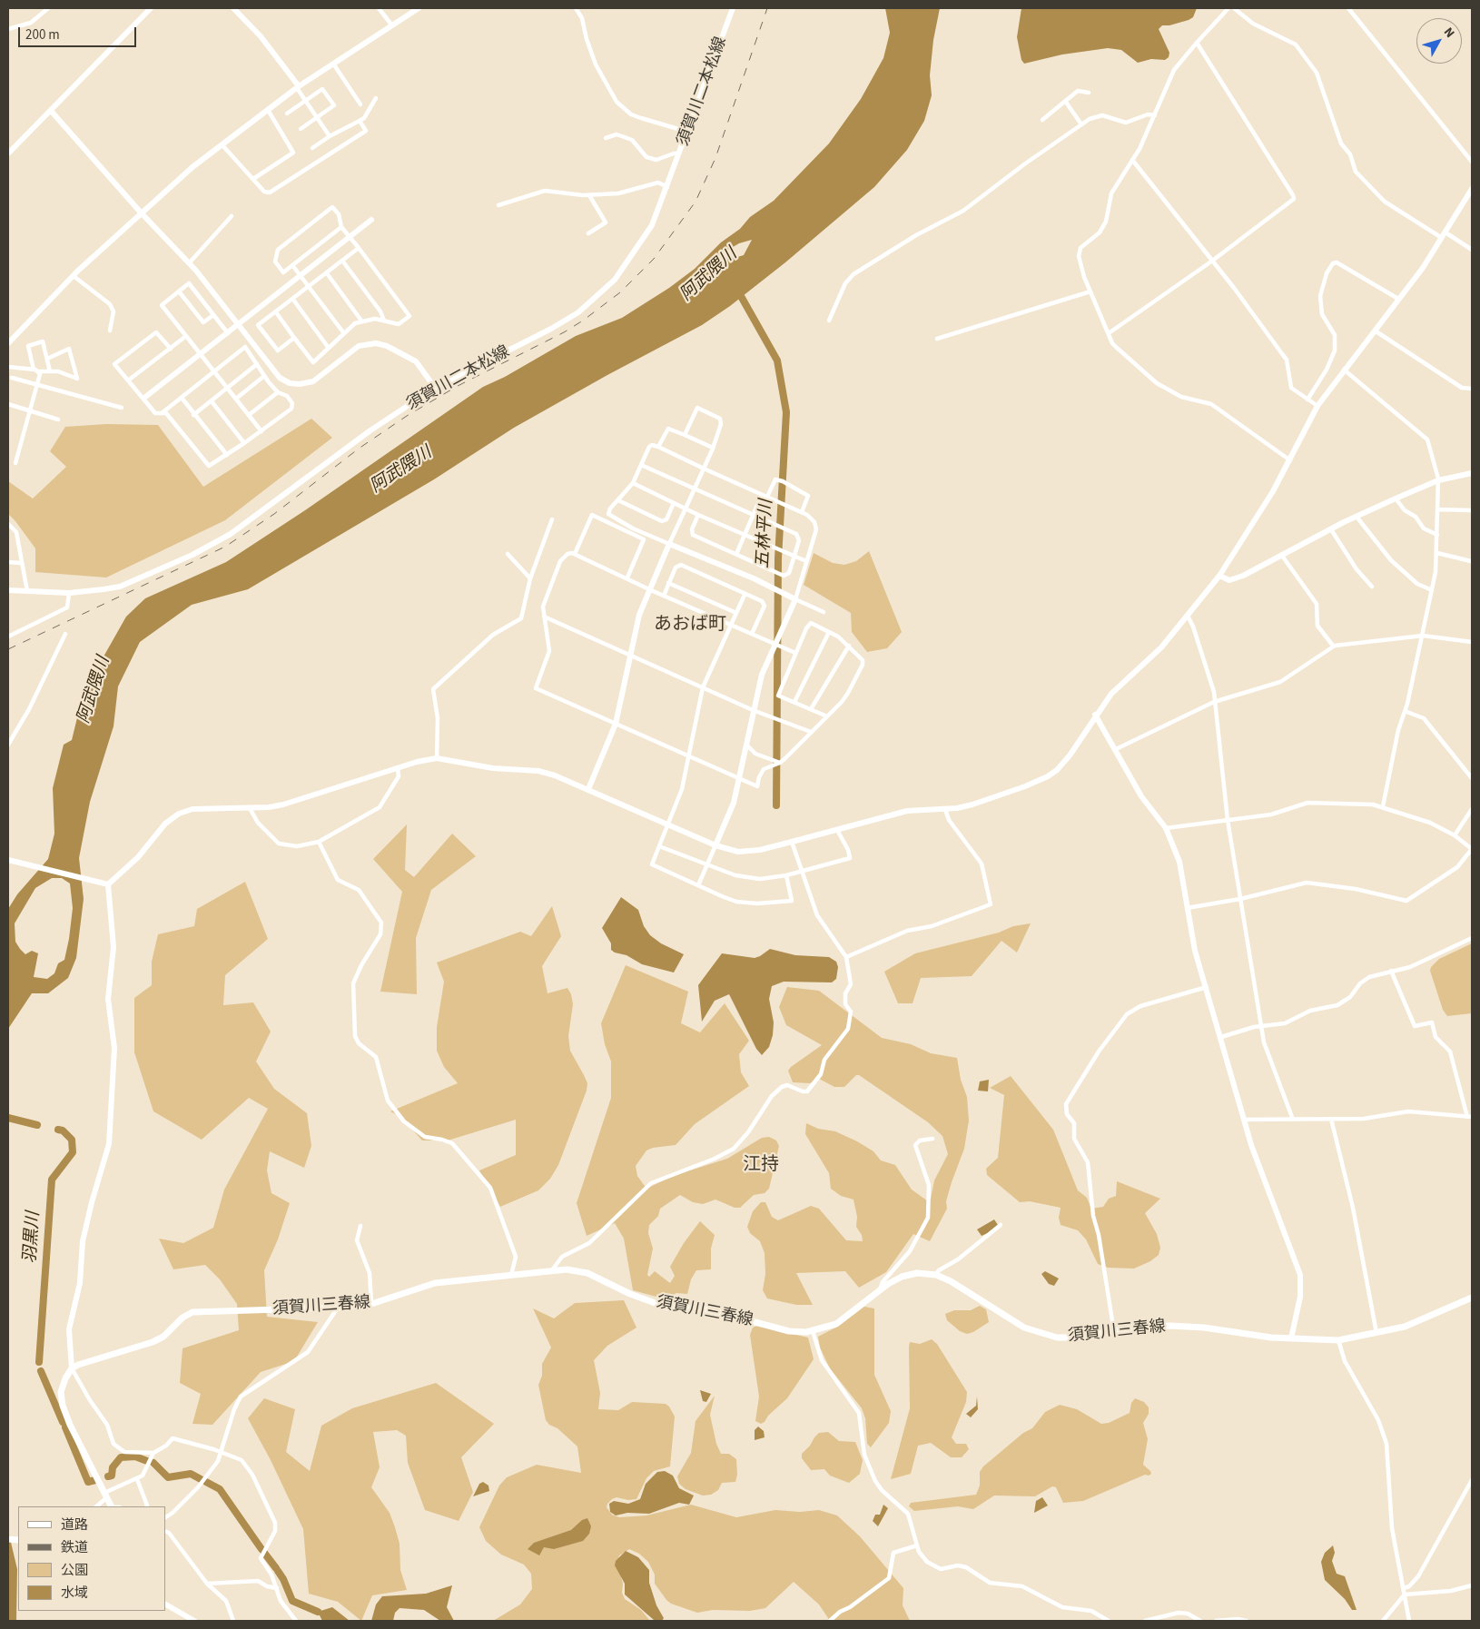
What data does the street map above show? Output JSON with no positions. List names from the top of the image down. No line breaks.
{"streets":{"main road":["須賀川三春線"],"street":["須賀川二本松線"]},"districts":["あおば町","江持"],"water":["阿武隈川","五林平川","羽黒川"],"legend":["道路","鉄道","公園","水域"],"scale_bar":"200 m","north":"top right"}
